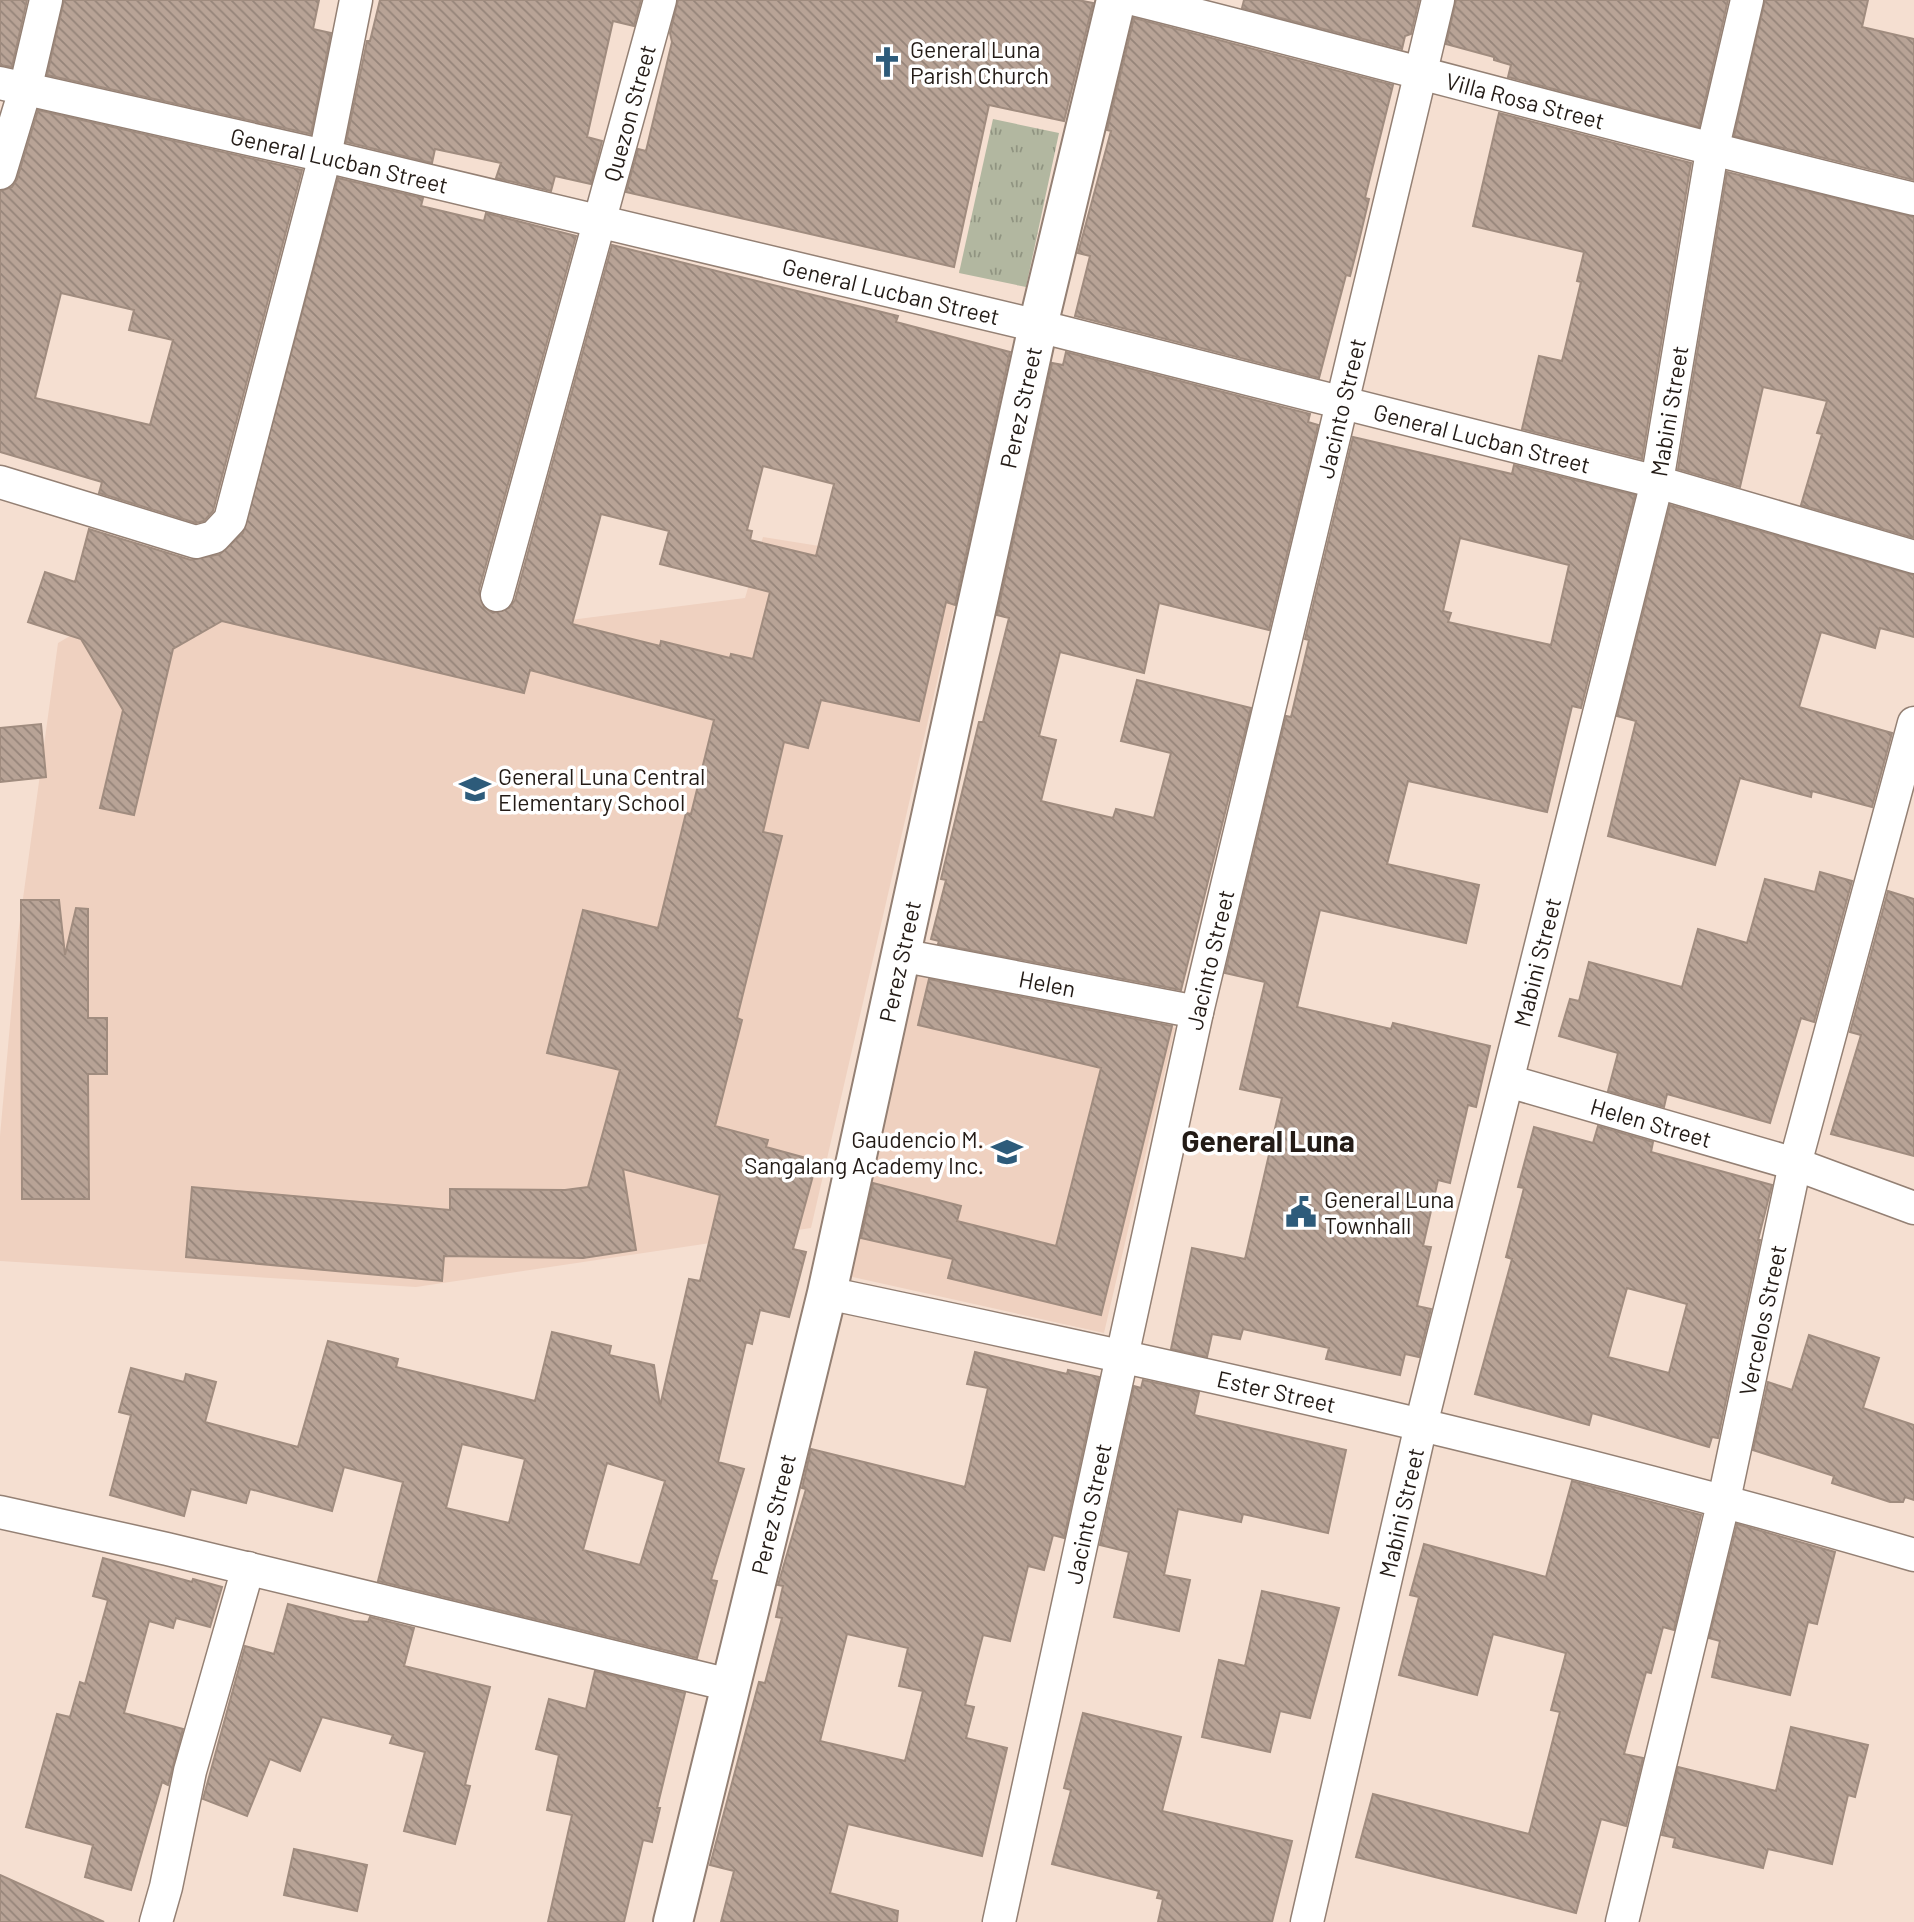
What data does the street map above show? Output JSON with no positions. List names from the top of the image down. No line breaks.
{"streets":{"street":["Villa Rosa Street","Quezon Street","General Lucban Street","Jacinto Street","Perez Street","Mabini Street","Helen","Helen Street","Vercelos Street","Ester Street"]},"crossings":[["Villa Rosa Street","Jacinto Street"],["Villa Rosa Street","Mabini Street"],["Quezon Street","General Lucban Street"],["General Lucban Street","Jacinto Street"],["General Lucban Street","Perez Street"],["General Lucban Street","Mabini Street"],["Jacinto Street","Helen"],["Jacinto Street","Ester Street"],["Perez Street","Helen"],["Perez Street","Ester Street"],["Mabini Street","Helen Street"],["Mabini Street","Ester Street"],["Helen Street","Vercelos Street"],["Vercelos Street","Ester Street"]],"districts":["General Luna"],"places":{"church":["General Luna Parish Church"],"school or university":["General Luna Central Elementary School","Gaudencio M. Sangalang Academy Inc."],"public building":["General Luna Townhall"]}}
